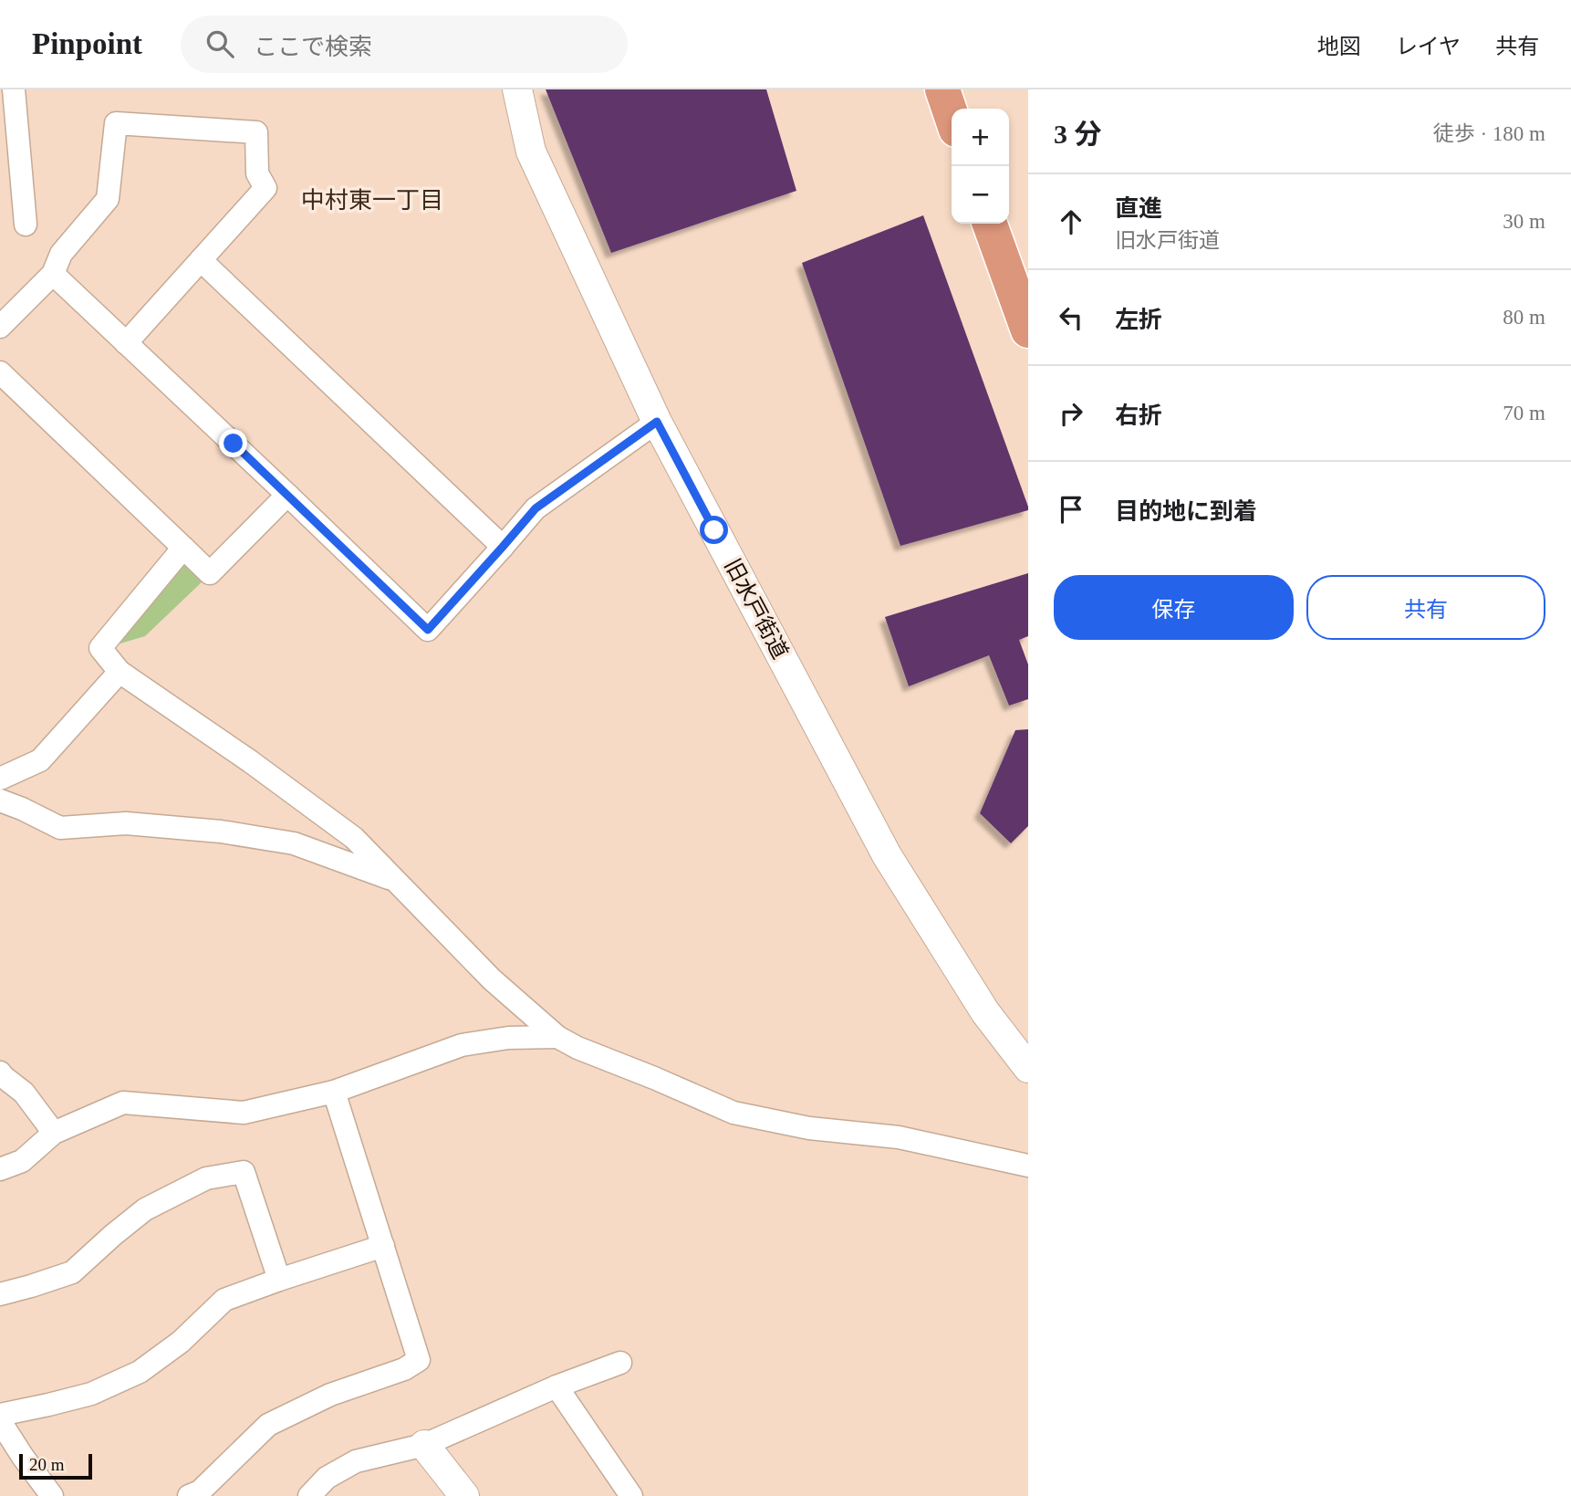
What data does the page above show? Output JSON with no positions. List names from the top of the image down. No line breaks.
{"streets":{"street":["旧水戸街道"]},"districts":["中村東一丁目"],"scale_bar":"20 m","page":{"header":"Pinpoint","search":"ここで検索","nav":["地図","レイヤ","共有"],"heading":["3 分","徒歩 · 180 m"],"map_buttons":["+","−"],"list":[["直進","旧水戸街道","30 m"],["左折","80 m"],["右折","70 m"],"目的地に到着"],"buttons":["保存","共有"],"scale":"20 m"}}
